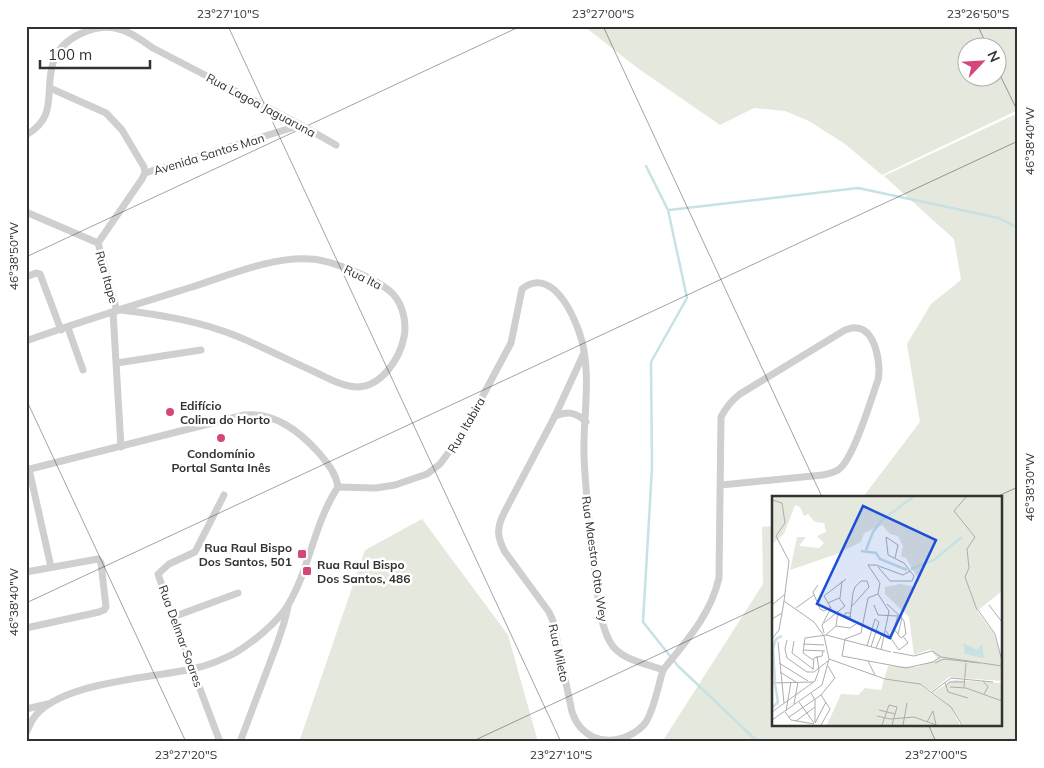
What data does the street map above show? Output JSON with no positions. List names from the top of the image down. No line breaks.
{"streets":{"street":["Rua Lagoa Jaguaruna","Avenida Santos Man","Rua Itape","Rua Ita","Rua Itabira","Rua Maestro Otto Wey","Rua Delmar Soares","Rua Mileto"]},"crossings":[["Rua Lagoa Jaguaruna","Avenida Santos Man"],["Rua Itape","Rua Ita"],["Rua Itabira","Rua Maestro Otto Wey"],["Rua Maestro Otto Wey","Rua Mileto"]],"places":{"other":["Edifício Colina do Horto","Condomínio Portal Santa Inês"],"transit":["Rua Raul Bispo Dos Santos, 501","Rua Raul Bispo Dos Santos, 486"]},"scale_bar":"100 m","north":"top right","coordinates":["23°27'10\"S","23°27'00\"S","23°26'50\"S","46°38'40\"W","46°38'50\"W","46°38'30\"W","23°27'20\"S"]}
